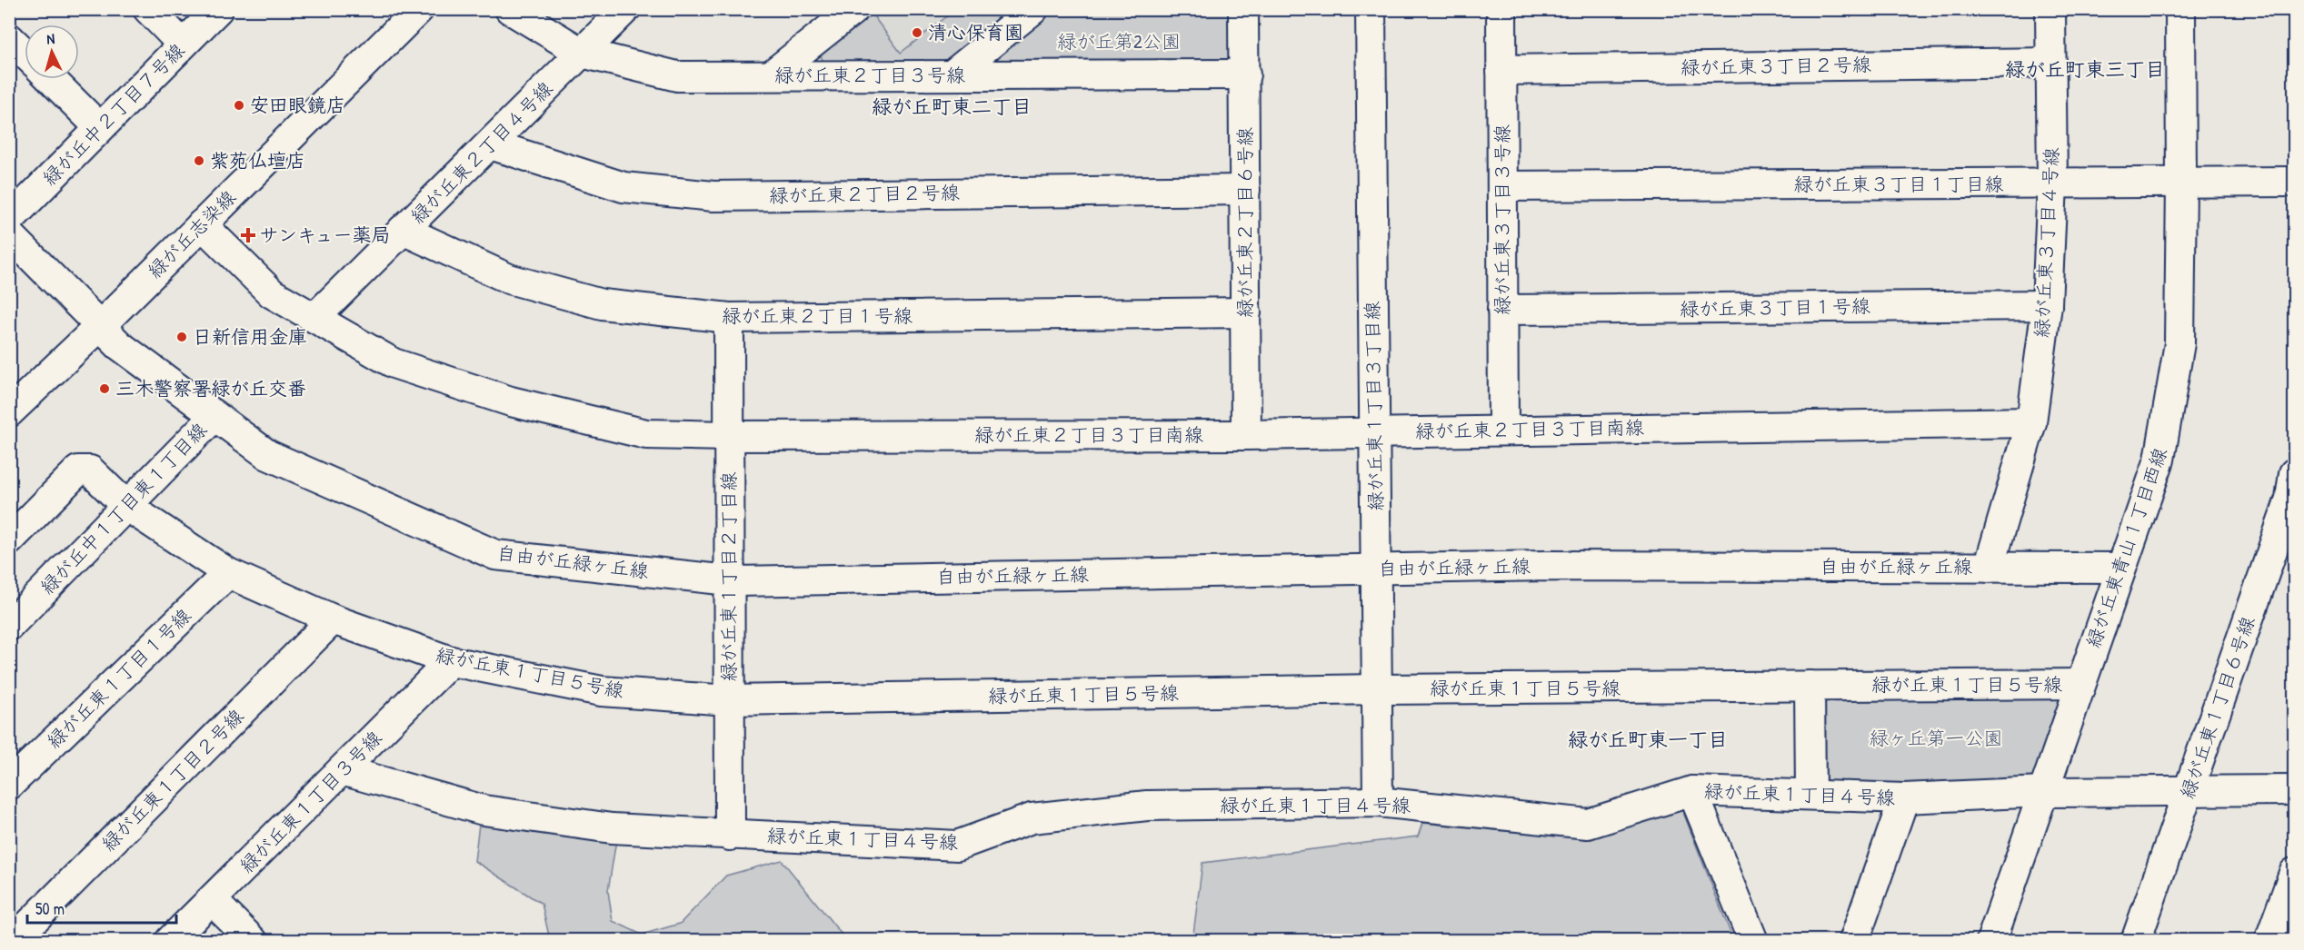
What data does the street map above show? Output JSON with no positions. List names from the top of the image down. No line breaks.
{"streets":{"street":["緑が丘東３丁目２号線","緑が丘東２丁目３号線","緑が丘中２丁目７号線","緑が丘東２丁目４号線","緑が丘東３丁目１丁目線","緑が丘東２丁目２号線","緑が丘東３丁目３号線","緑が丘東２丁目６号線","緑が丘志染線","緑が丘東３丁目４号線","緑が丘東３丁目１号線","緑が丘東２丁目１号線","緑が丘東１丁目３丁目線","緑が丘東２丁目３丁目南線","緑が丘中１丁目東１丁目線","緑が丘東青山１丁目西線","自由が丘緑ヶ丘線","緑が丘東１丁目２丁目線","緑が丘東１丁目５号線","緑が丘東１丁目１号線","緑が丘東１丁目６号線","緑が丘東１丁目２号線","緑が丘東１丁目４号線","緑が丘東１丁目３号線"]},"crossings":[["緑が丘東３丁目２号線","緑が丘東３丁目３号線"],["緑が丘東３丁目２号線","緑が丘東３丁目４号線"],["緑が丘東２丁目３号線","緑が丘東２丁目４号線"],["緑が丘東２丁目３号線","緑が丘東２丁目６号線"],["緑が丘東２丁目４号線","緑が丘東２丁目２号線"],["緑が丘東２丁目４号線","緑が丘東２丁目１号線"],["緑が丘東２丁目４号線","緑が丘東２丁目３丁目南線"],["緑が丘東３丁目１丁目線","緑が丘東３丁目３号線"],["緑が丘東３丁目１丁目線","緑が丘東３丁目４号線"],["緑が丘東３丁目１丁目線","緑が丘東青山１丁目西線"],["緑が丘東２丁目２号線","緑が丘東２丁目６号線"],["緑が丘東３丁目３号線","緑が丘東３丁目１号線"],["緑が丘東３丁目３号線","緑が丘東２丁目３丁目南線"],["緑が丘東２丁目６号線","緑が丘東２丁目１号線"],["緑が丘東２丁目６号線","緑が丘東２丁目３丁目南線"],["緑が丘志染線","緑が丘東２丁目３丁目南線"],["緑が丘志染線","自由が丘緑ヶ丘線"],["緑が丘東３丁目４号線","緑が丘東３丁目１号線"],["緑が丘東３丁目４号線","緑が丘東２丁目３丁目南線"],["緑が丘東３丁目４号線","自由が丘緑ヶ丘線"],["緑が丘東２丁目１号線","緑が丘東１丁目２丁目線"],["緑が丘東１丁目３丁目線","緑が丘東２丁目３丁目南線"],["緑が丘東１丁目３丁目線","自由が丘緑ヶ丘線"],["緑が丘東１丁目３丁目線","緑が丘東１丁目５号線"],["緑が丘東１丁目３丁目線","緑が丘東１丁目４号線"],["緑が丘東２丁目３丁目南線","緑が丘東１丁目２丁目線"],["緑が丘中１丁目東１丁目線","自由が丘緑ヶ丘線"],["緑が丘中１丁目東１丁目線","緑が丘東１丁目５号線"],["緑が丘東青山１丁目西線","自由が丘緑ヶ丘線"],["緑が丘東青山１丁目西線","緑が丘東１丁目５号線"],["緑が丘東青山１丁目西線","緑が丘東１丁目４号線"],["自由が丘緑ヶ丘線","緑が丘東１丁目２丁目線"],["緑が丘東１丁目２丁目線","緑が丘東１丁目５号線"],["緑が丘東１丁目２丁目線","緑が丘東１丁目４号線"],["緑が丘東１丁目５号線","緑が丘東１丁目１号線"],["緑が丘東１丁目５号線","緑が丘東１丁目２号線"],["緑が丘東１丁目５号線","緑が丘東１丁目３号線"],["緑が丘東１丁目６号線","緑が丘東１丁目４号線"],["緑が丘東１丁目４号線","緑が丘東１丁目３号線"]],"districts":["緑が丘町東三丁目","緑が丘町東二丁目","緑が丘町東一丁目"],"parks":["緑が丘第2公園","緑ヶ丘第一公園"],"places":{"other":["清心保育園","安田眼鏡店","紫苑仏壇店","日新信用金庫","三木警察署緑が丘交番"],"health":["サンキュー薬局"]},"scale_bar":"50 m","north":"top"}
